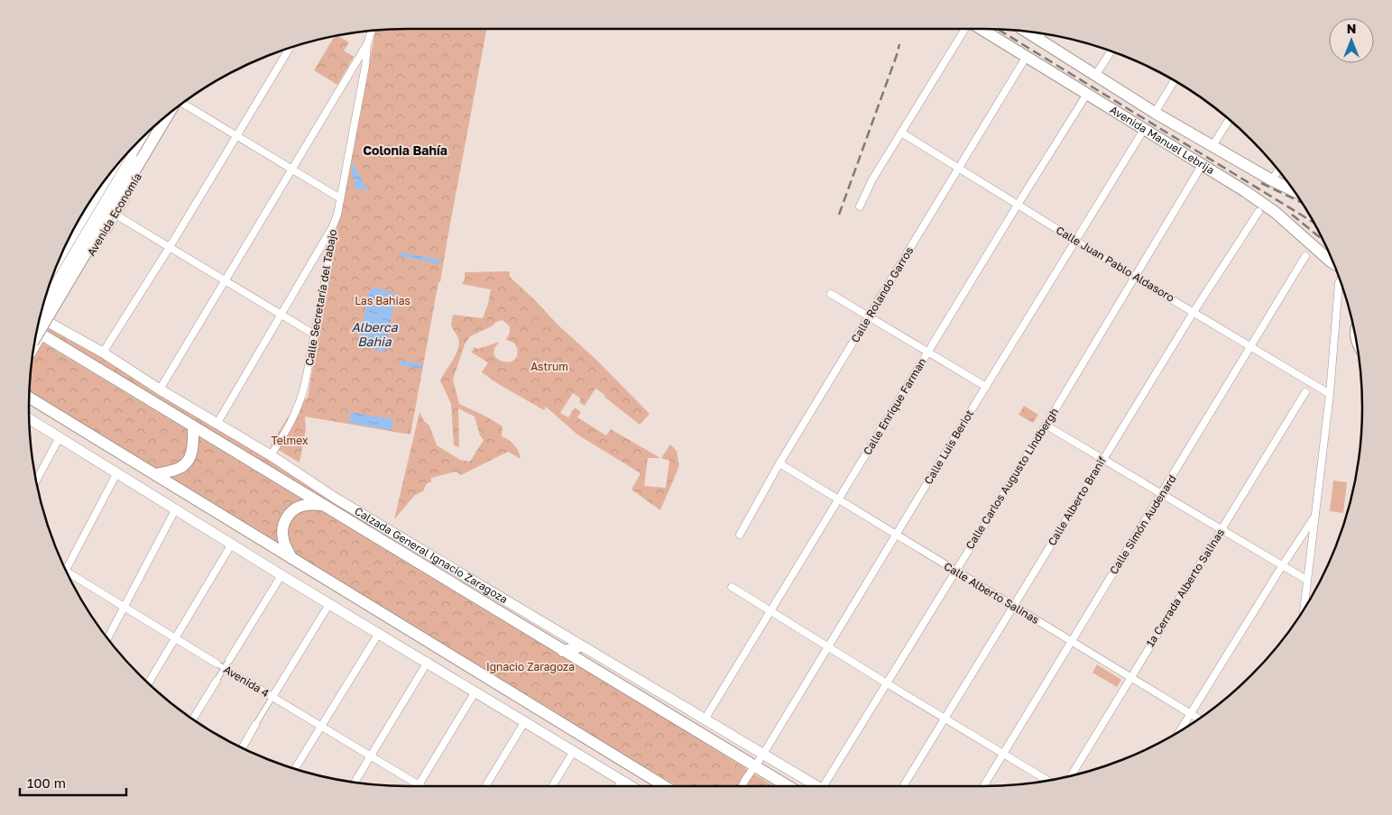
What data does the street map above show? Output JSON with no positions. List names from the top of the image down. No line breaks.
{"streets":{"main road":["Avenida Manuel Lebrija","Avenida Economía","Calzada General Ignacio Zaragoza"],"street":["Calle Juan Pablo Aldasoro","Calle Rolando Garros","Calle Secretaría del Tabajo","Calle Enrique Farman","Calle Luis Beriot","Calle Carlos Augusto Lindbergh","Calle Alberto Branif","Calle Simón Audenard","1ª Cerrada Alberto Salinas","Calle Alberto Salinas","Avenida 4"]},"crossings":[["Avenida Manuel Lebrija","Calle Rolando Garros"],["Avenida Manuel Lebrija","Calle Enrique Farman"],["Avenida Manuel Lebrija","Calle Luis Beriot"],["Avenida Manuel Lebrija","Calle Carlos Augusto Lindbergh"],["Avenida Economía","Calzada General Ignacio Zaragoza"],["Calle Juan Pablo Aldasoro","Calle Rolando Garros"],["Calle Juan Pablo Aldasoro","Calle Enrique Farman"],["Calle Juan Pablo Aldasoro","Calle Luis Beriot"],["Calle Juan Pablo Aldasoro","Calle Carlos Augusto Lindbergh"],["Calle Juan Pablo Aldasoro","Calle Alberto Branif"],["Calle Juan Pablo Aldasoro","Calle Simón Audenard"],["Calle Rolando Garros","Calle Alberto Salinas"],["Calle Secretaría del Tabajo","Calzada General Ignacio Zaragoza"],["Calle Enrique Farman","Calzada General Ignacio Zaragoza"],["Calle Enrique Farman","Calle Alberto Salinas"],["Calle Luis Beriot","Calzada General Ignacio Zaragoza"],["Calle Luis Beriot","Calle Alberto Salinas"],["Calle Carlos Augusto Lindbergh","Calle Alberto Salinas"],["Calle Alberto Branif","Calle Alberto Salinas"],["Calle Simón Audenard","Calle Alberto Salinas"],["1ª Cerrada Alberto Salinas","Calle Alberto Salinas"]],"districts":["Colonia Bahía"],"water":["Alberca Bahia"],"parks":["Las Bahias","Astrum","Telmex","Ignacio Zaragoza"],"scale_bar":"100 m","north":"top"}
